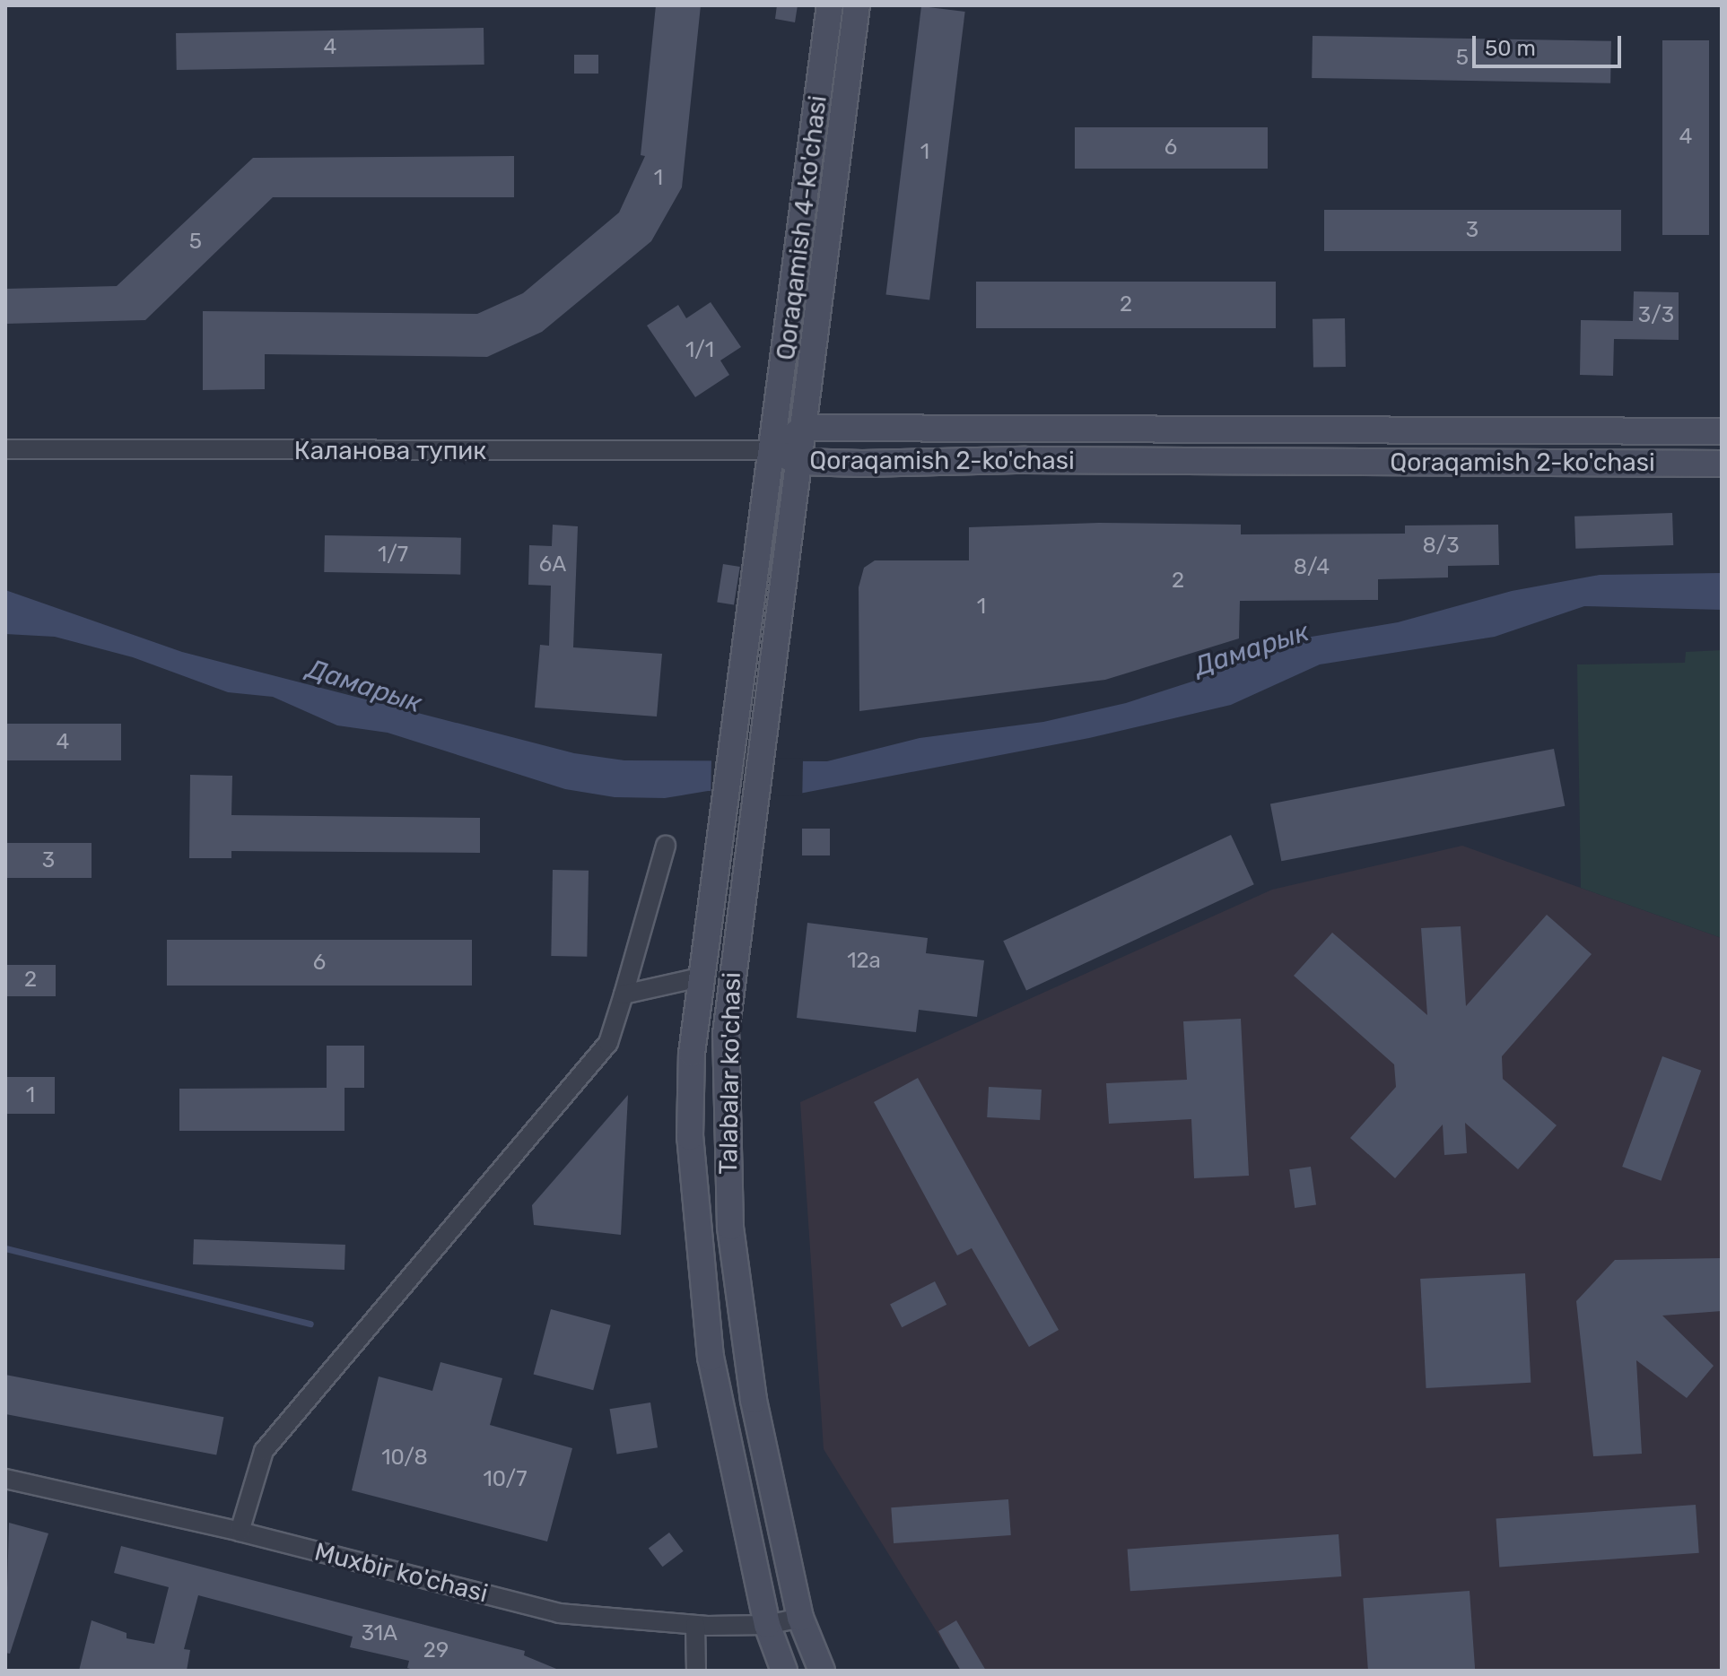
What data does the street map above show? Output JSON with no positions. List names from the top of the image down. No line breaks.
{"streets":{"main road":["Qoraqamish 4-ko'chasi","Qoraqamish 2-ko'chasi","Talabalar ko'chasi"],"street":["Каланова тупик","Muxbir ko'chasi"]},"crossings":[["Qoraqamish 4-ko'chasi","Каланова тупик"],["Qoraqamish 4-ko'chasi","Qoraqamish 2-ko'chasi"],["Qoraqamish 4-ko'chasi","Talabalar ko'chasi"],["Каланова тупик","Qoraqamish 2-ko'chasi"],["Каланова тупик","Talabalar ko'chasi"],["Qoraqamish 2-ko'chasi","Talabalar ko'chasi"],["Talabalar ko'chasi","Muxbir ko'chasi"]],"water":["Дамарык"],"house_numbers":["4","5","4","6","1","1","3","5","2","3/3","1/1","8/3","1/7","6А","8/4","2","1","4","3","12a","6","2","1","10/8","10/7","31A","29"],"scale_bar":"50 m"}
